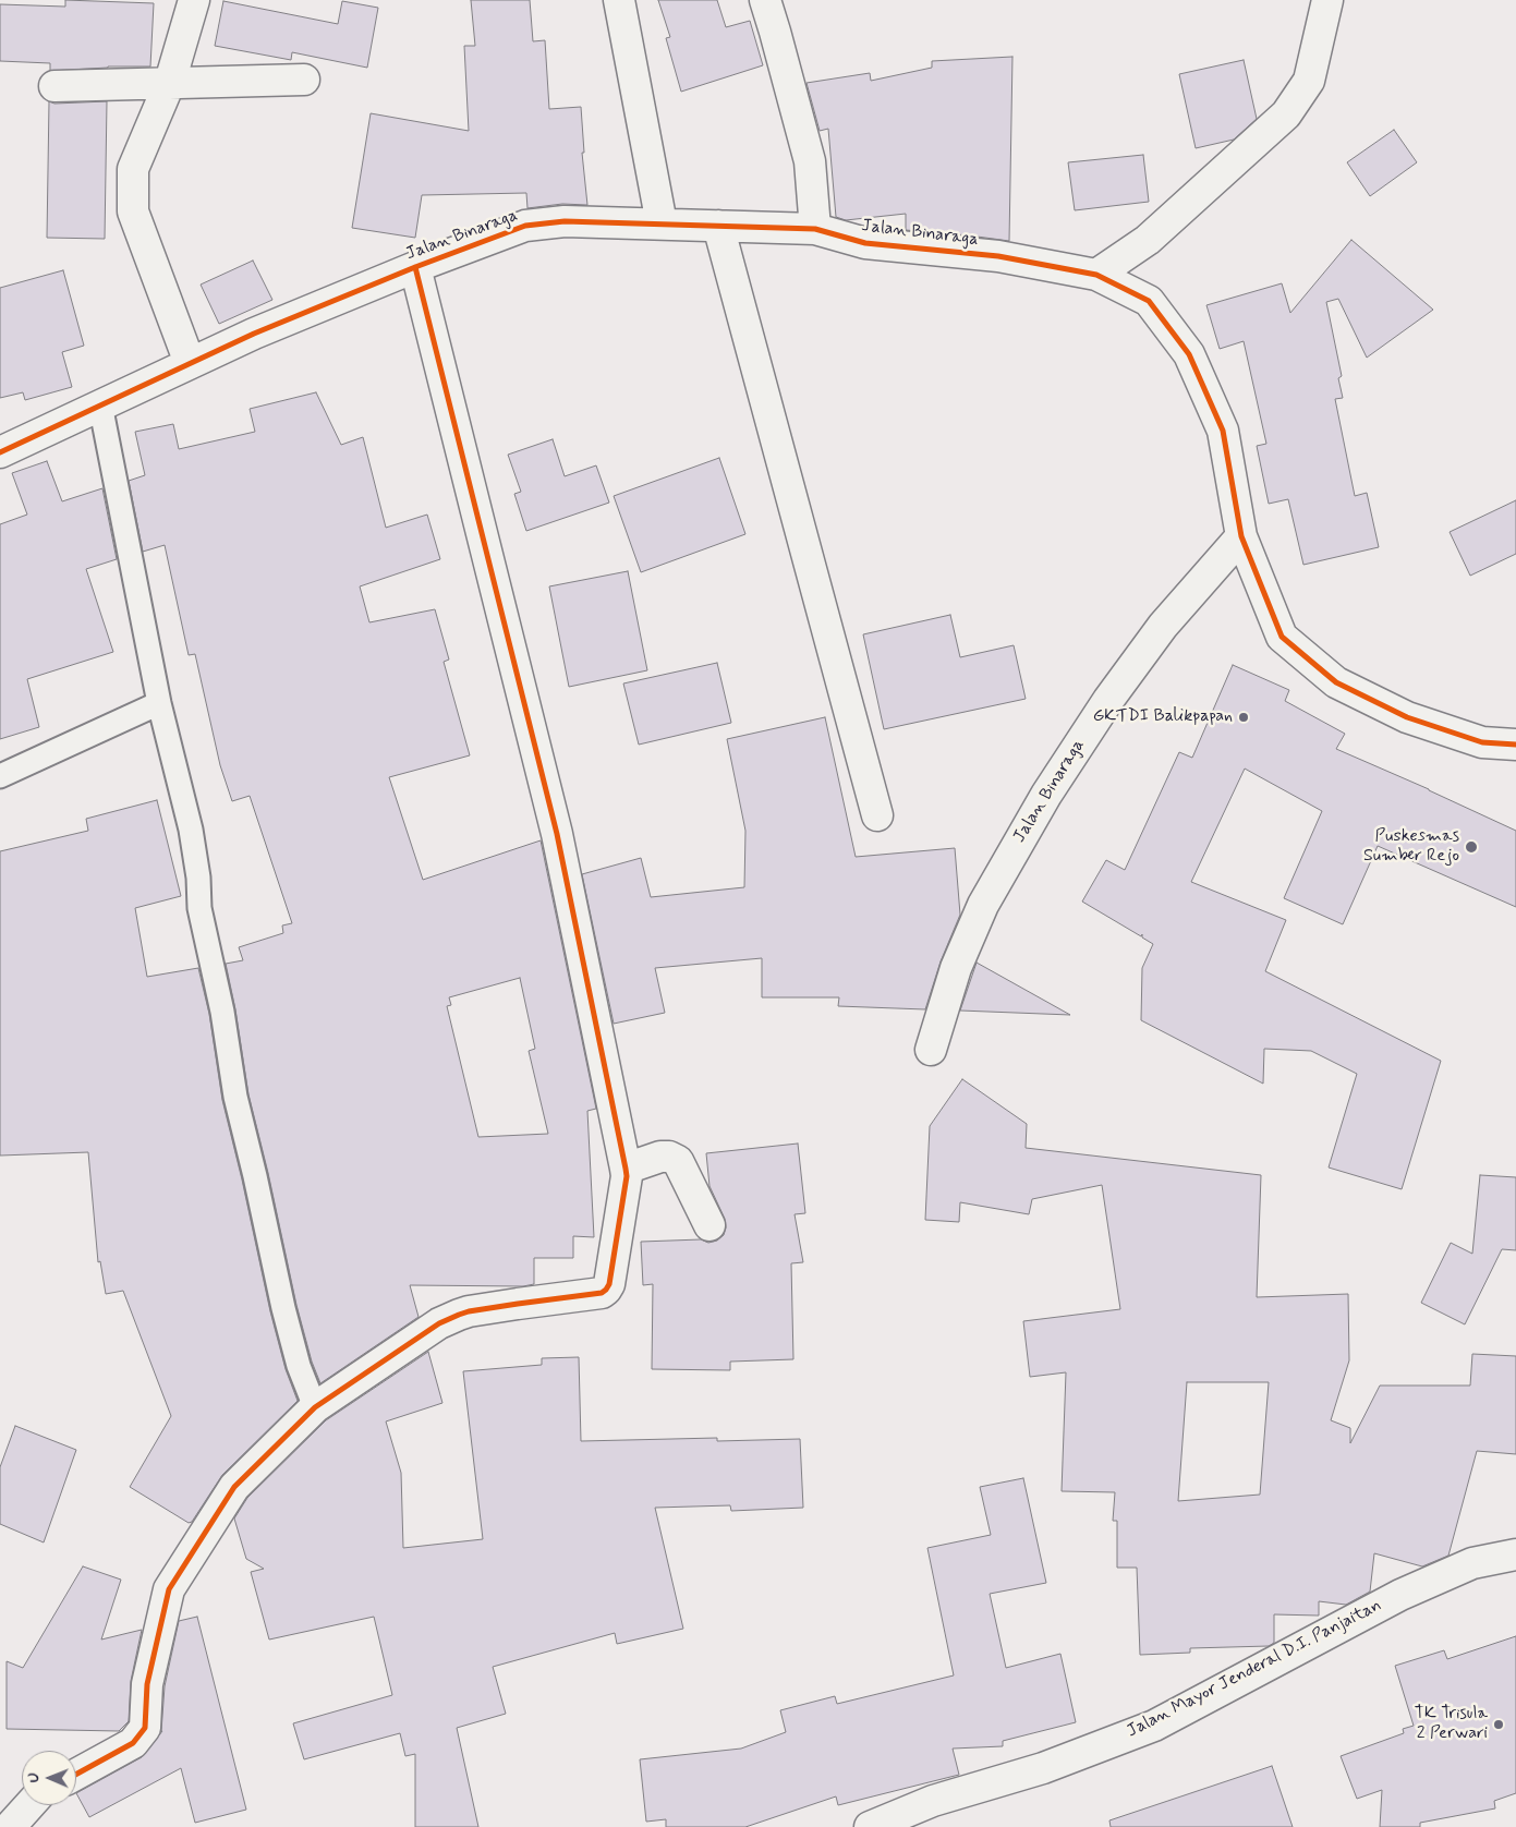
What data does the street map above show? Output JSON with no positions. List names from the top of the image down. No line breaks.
{"streets":{"street":["Jalan Binaraga","Jalan Mayor Jenderal D.I. Panjaitan"]},"places":["GKTDI Balikpapan","Puskesmas Sumber Rejo","TK Trisula 2 Perwari"],"north":"left"}
